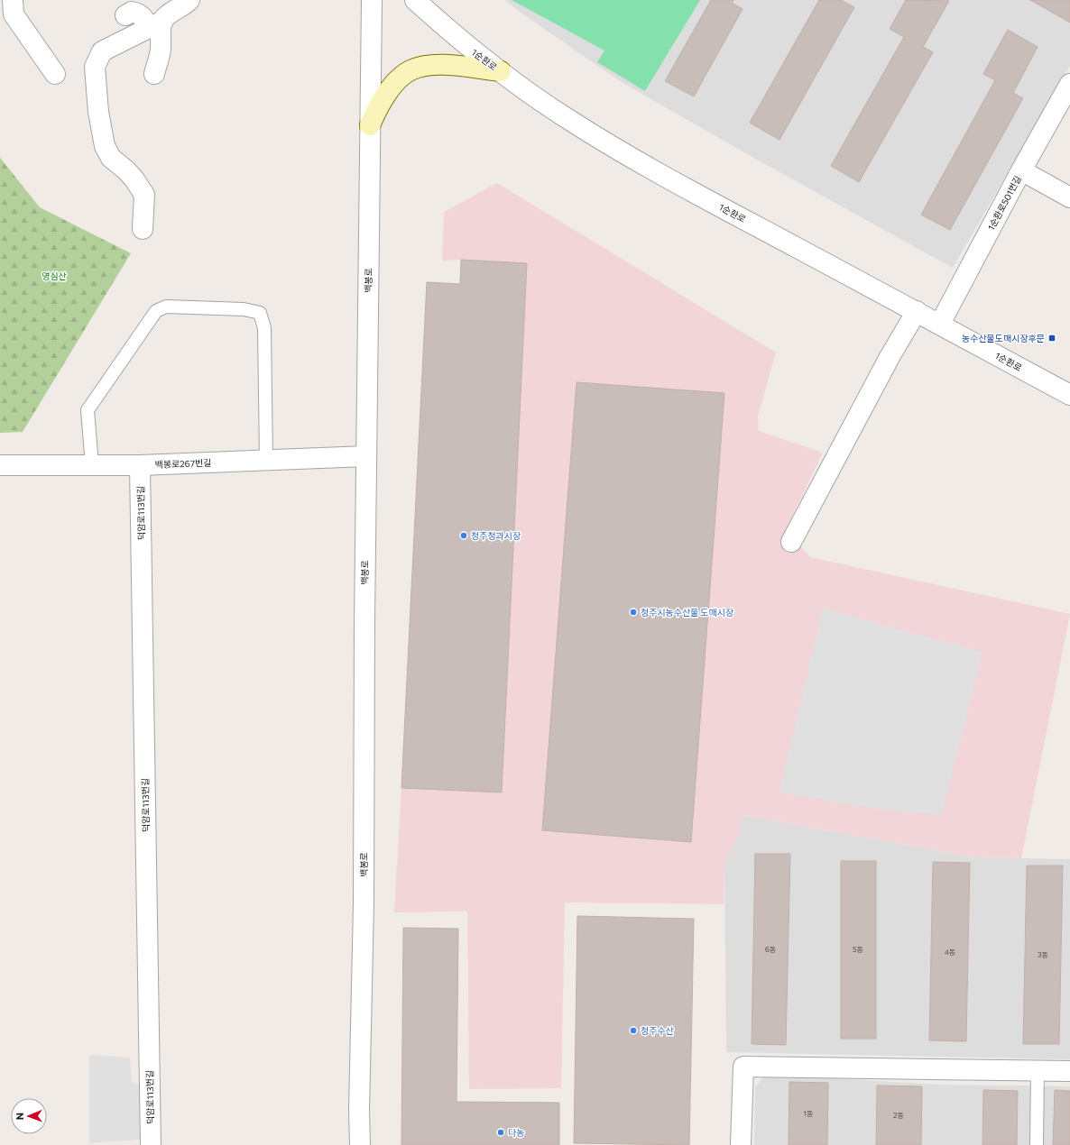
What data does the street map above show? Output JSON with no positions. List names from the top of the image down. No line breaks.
{"streets":{"street":["1순환로","1순환로501번길","백봉로","백봉로267번길","덕암로113번길"]},"crossings":[["1순환로","1순환로501번길"],["백봉로","백봉로267번길"],["백봉로267번길","덕암로113번길"]],"parks":["명심산"],"places":{"transit":["농수산물도매시장후문"],"other":["청주청과시장","청주시농수산물 도매시장","청주수산","다농"]},"house_numbers":["6동","5동","4동","3동","1동","2동"],"north":"left"}
